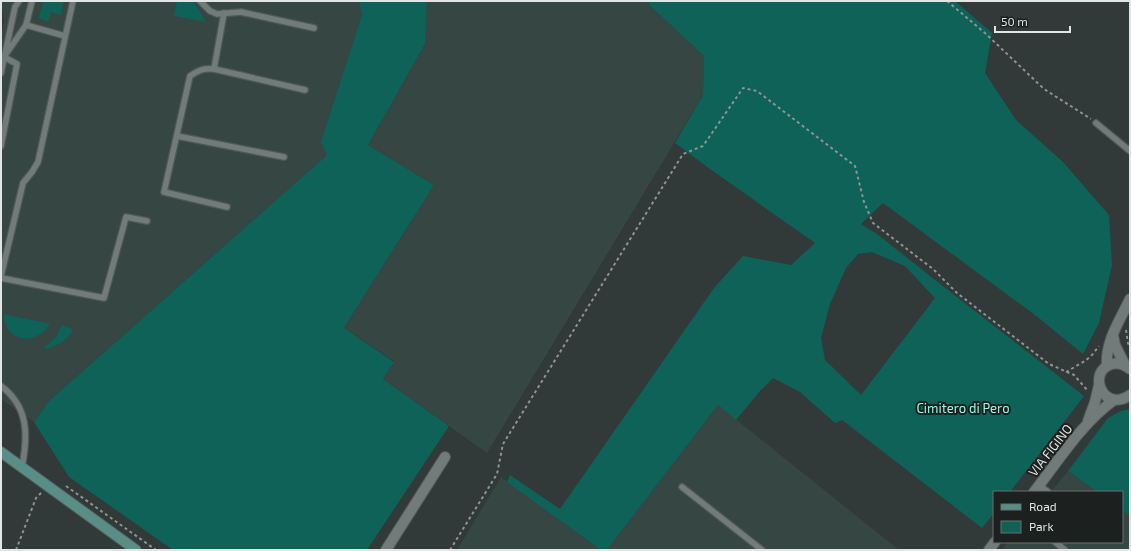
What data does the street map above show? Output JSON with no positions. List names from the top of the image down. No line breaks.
{"streets":{"street":["VIA FIGINO"]},"parks":["Cimitero di Pero"],"legend":["Road","Park"],"scale_bar":"50 m"}
